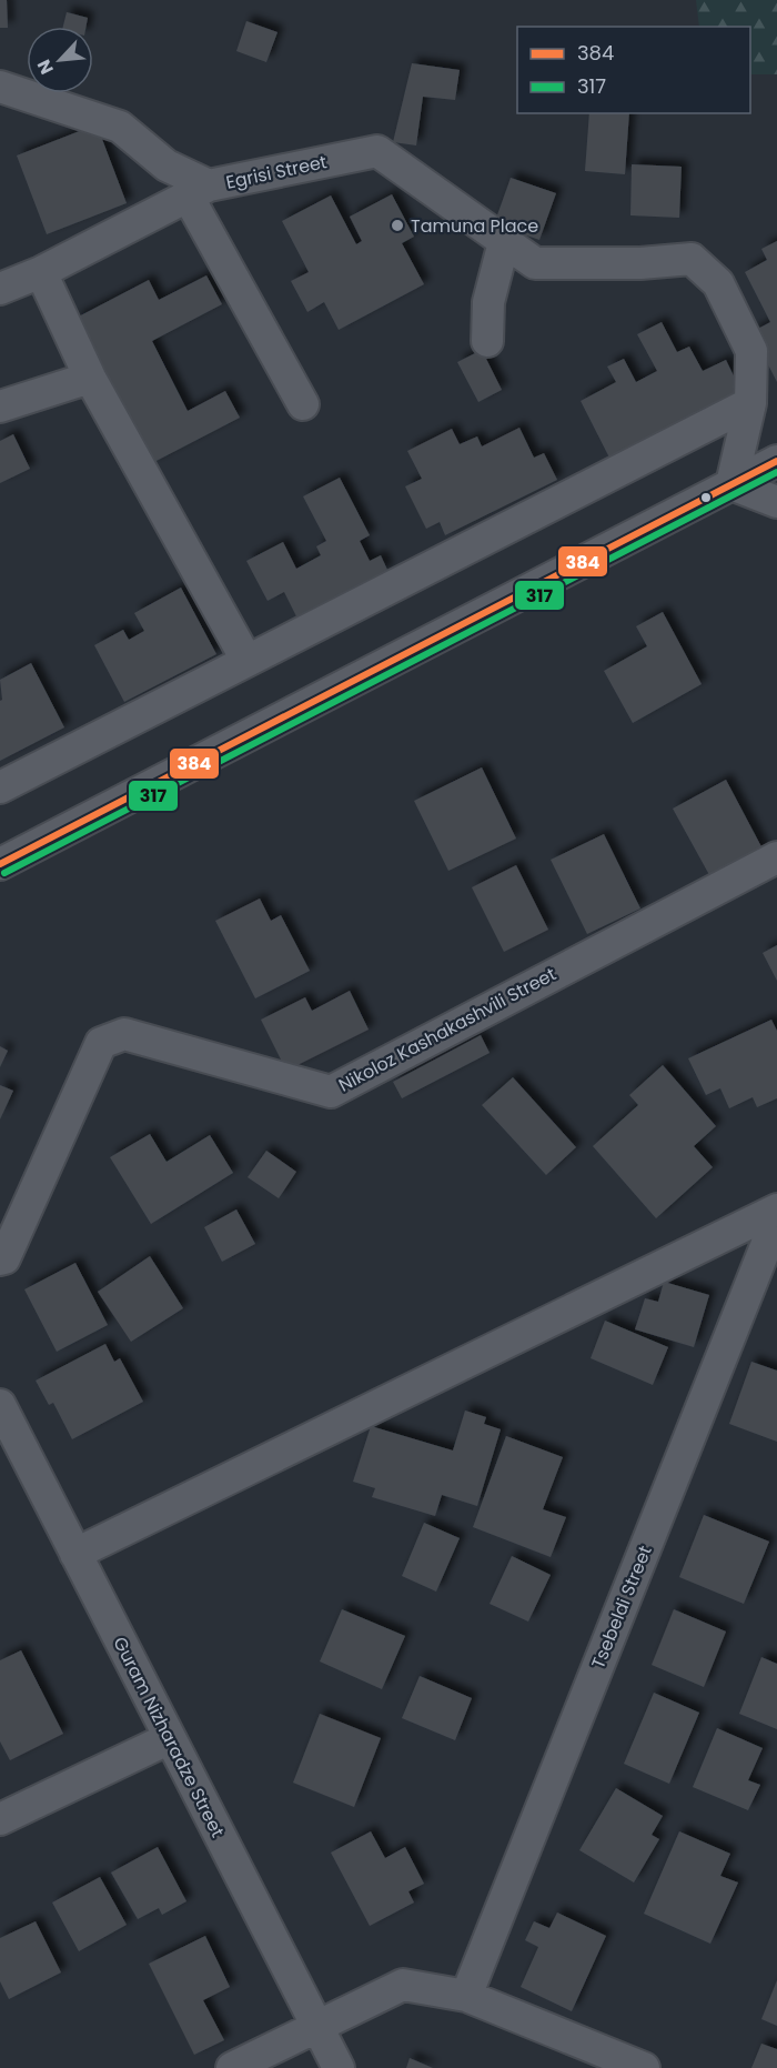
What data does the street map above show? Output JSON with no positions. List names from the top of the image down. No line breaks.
{"streets":{"street":["Egrisi Street","Nikoloz Kashakashvili Street","Tsebeldi Street","Guram Nizharadze Street"]},"places":["Tamuna Place"],"lines":["transit line 384","transit line 317"],"legend":["384","317"],"north":"bottom left"}
